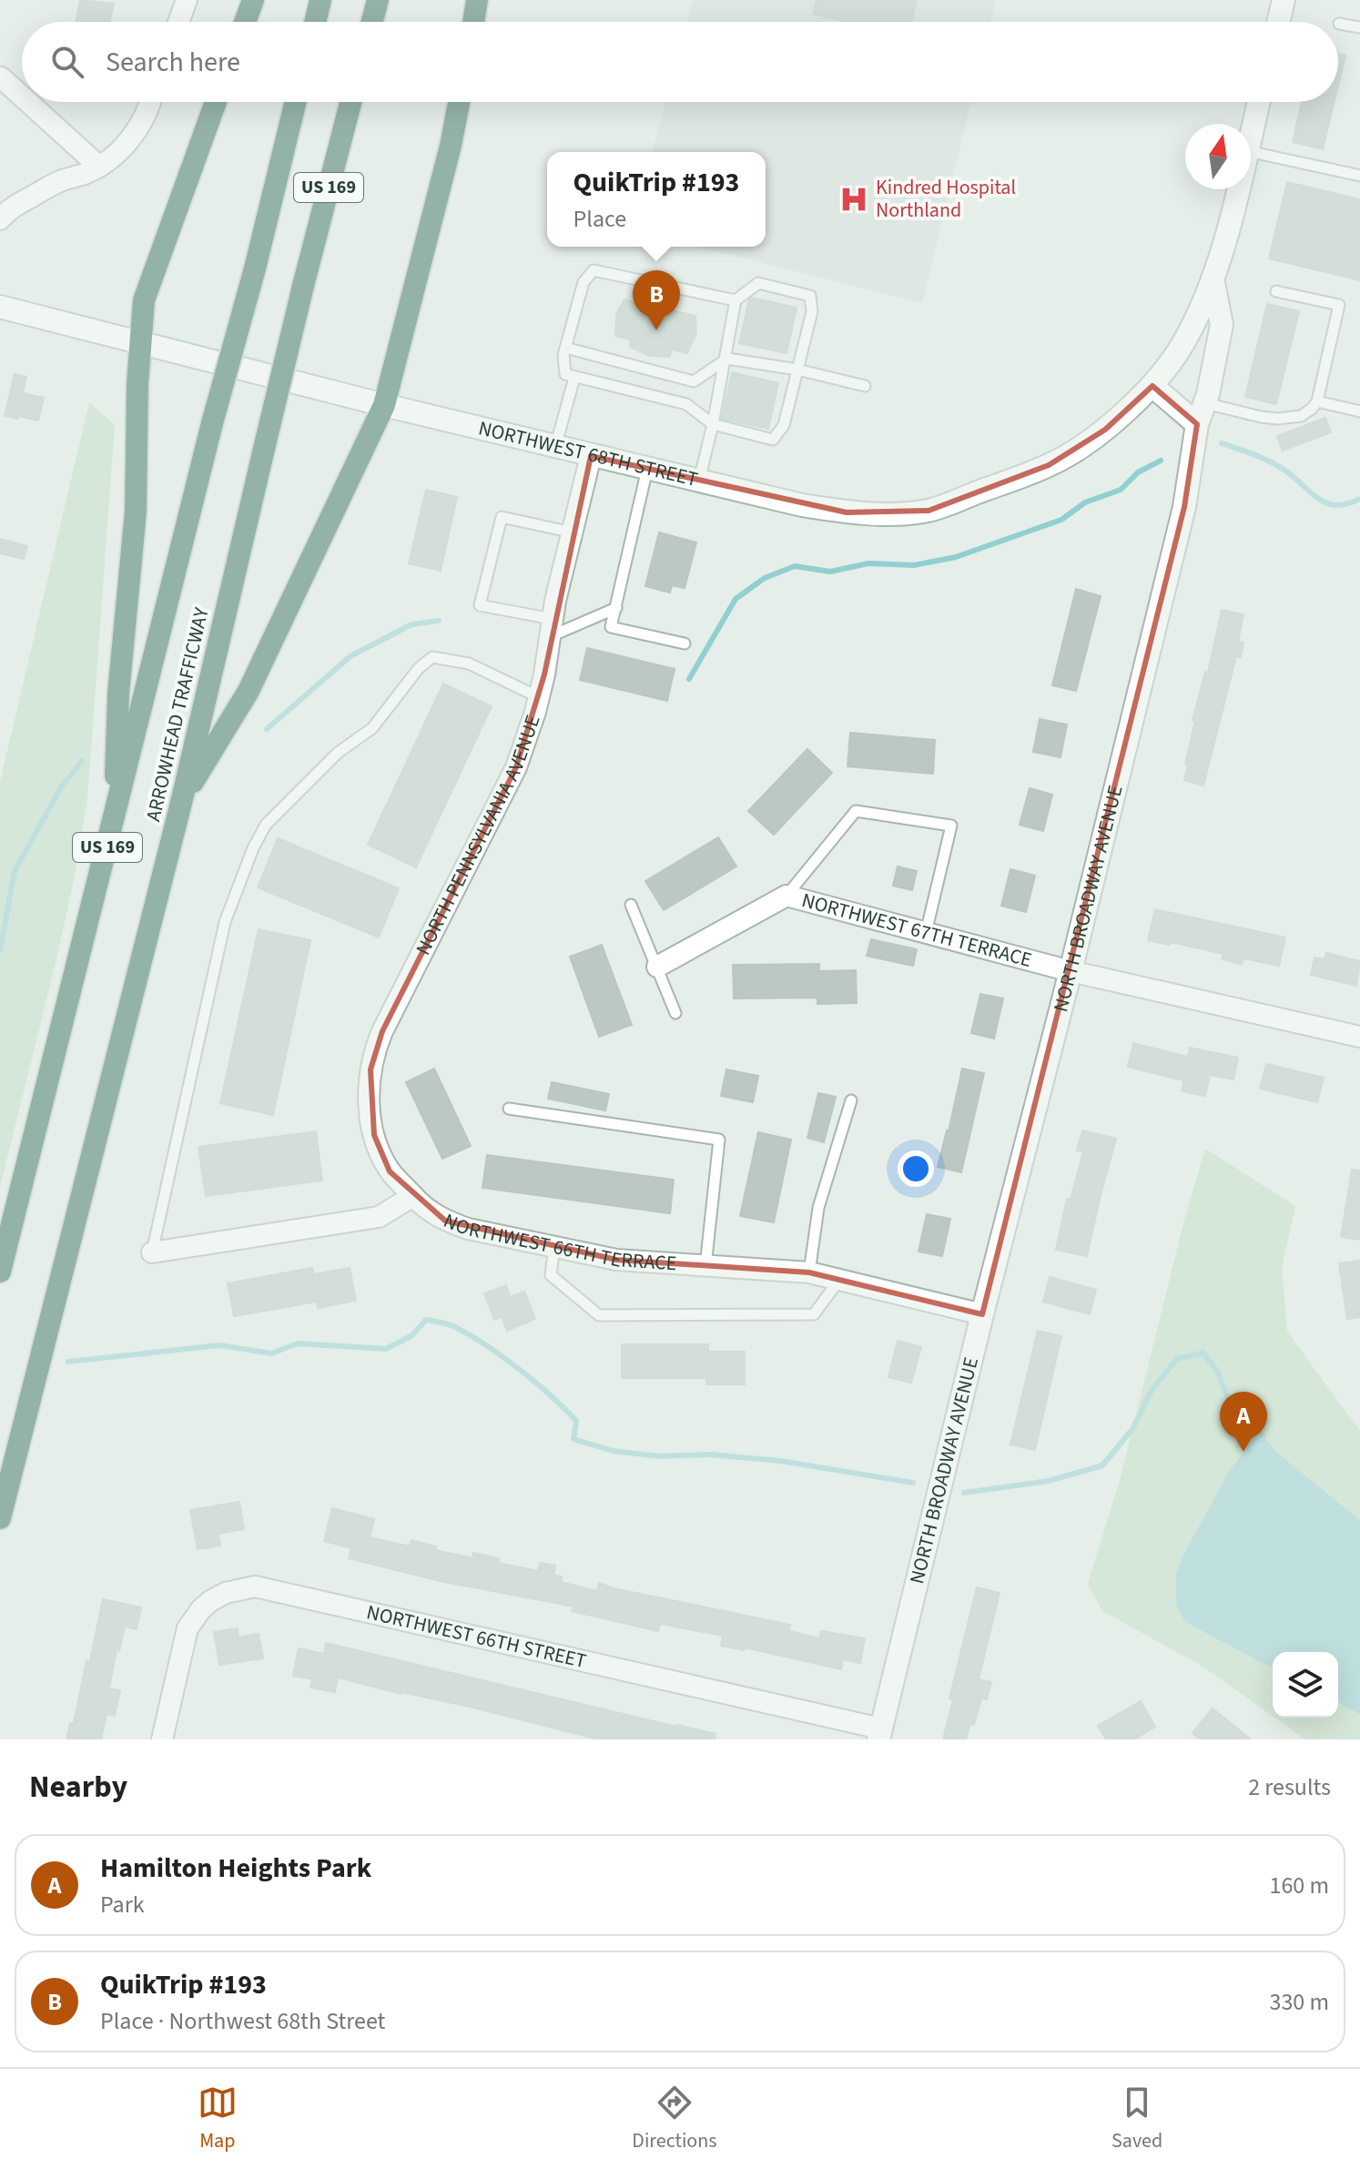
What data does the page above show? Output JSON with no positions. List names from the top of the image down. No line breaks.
{"streets":{"highway":["US 169","ARROWHEAD TRAFFICWAY"],"main road":["NORTHWEST 68TH STREET","NORTH BROADWAY AVENUE"],"street":["NORTH PENNSYLVANIA AVENUE","NORTHWEST 67TH TERRACE","NORTHWEST 66TH TERRACE","NORTHWEST 66TH STREET"]},"crossings":[["NORTHWEST 68TH STREET","NORTH PENNSYLVANIA AVENUE"],["NORTH PENNSYLVANIA AVENUE","NORTHWEST 66TH TERRACE"],["NORTH BROADWAY AVENUE","NORTHWEST 67TH TERRACE"],["NORTH BROADWAY AVENUE","NORTHWEST 66TH TERRACE"],["NORTH BROADWAY AVENUE","NORTHWEST 66TH STREET"]],"places":{"hospital":["Kindred Hospital Northland"]},"north":"top","page":{"search":"Search here","popup":["QuikTrip #193","Place"],"pins":["B","A"],"heading":["Nearby","2 results"],"list":[{"mark":"A","name":"Hamilton Heights Park","note":"Park","value":"160 m"},{"mark":"B","name":"QuikTrip #193","note":"Place · Northwest 68th Street","value":"330 m"}],"nav":["Map","Directions","Saved"]}}
